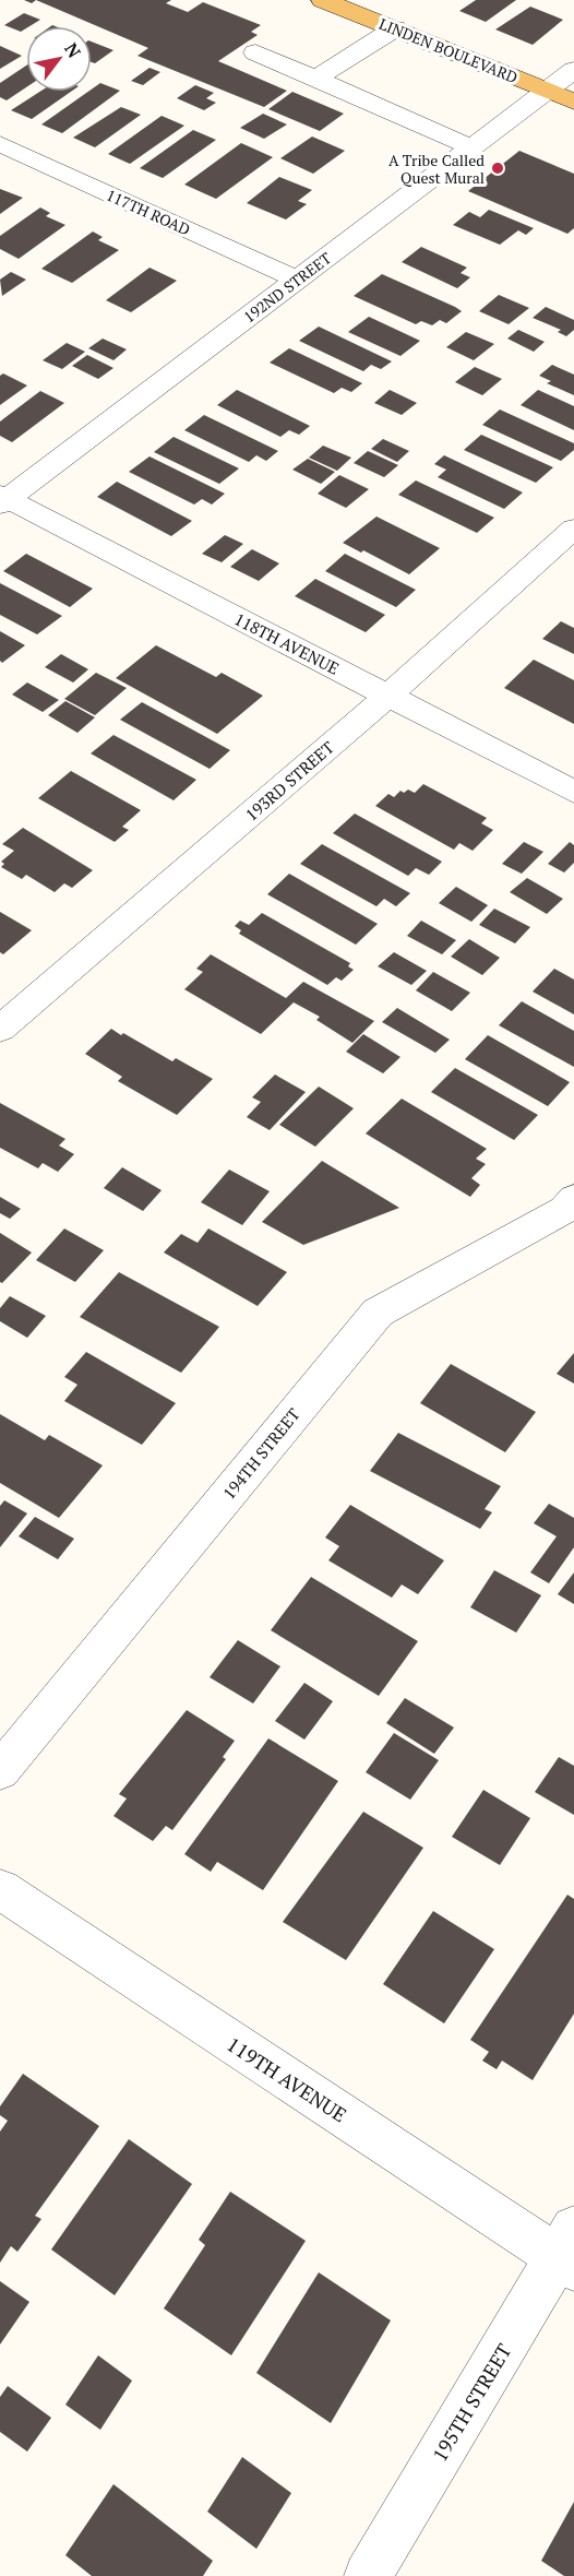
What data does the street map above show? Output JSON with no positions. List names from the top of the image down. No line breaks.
{"streets":{"main road":["LINDEN BOULEVARD"],"street":["117TH ROAD","192ND STREET","118TH AVENUE","193RD STREET","194TH STREET","119TH AVENUE","195TH STREET"]},"crossings":[["LINDEN BOULEVARD","192ND STREET"],["117TH ROAD","192ND STREET"],["192ND STREET","118TH AVENUE"],["118TH AVENUE","193RD STREET"],["119TH AVENUE","195TH STREET"]],"places":["A Tribe Called Quest Mural"],"north":"top right"}
